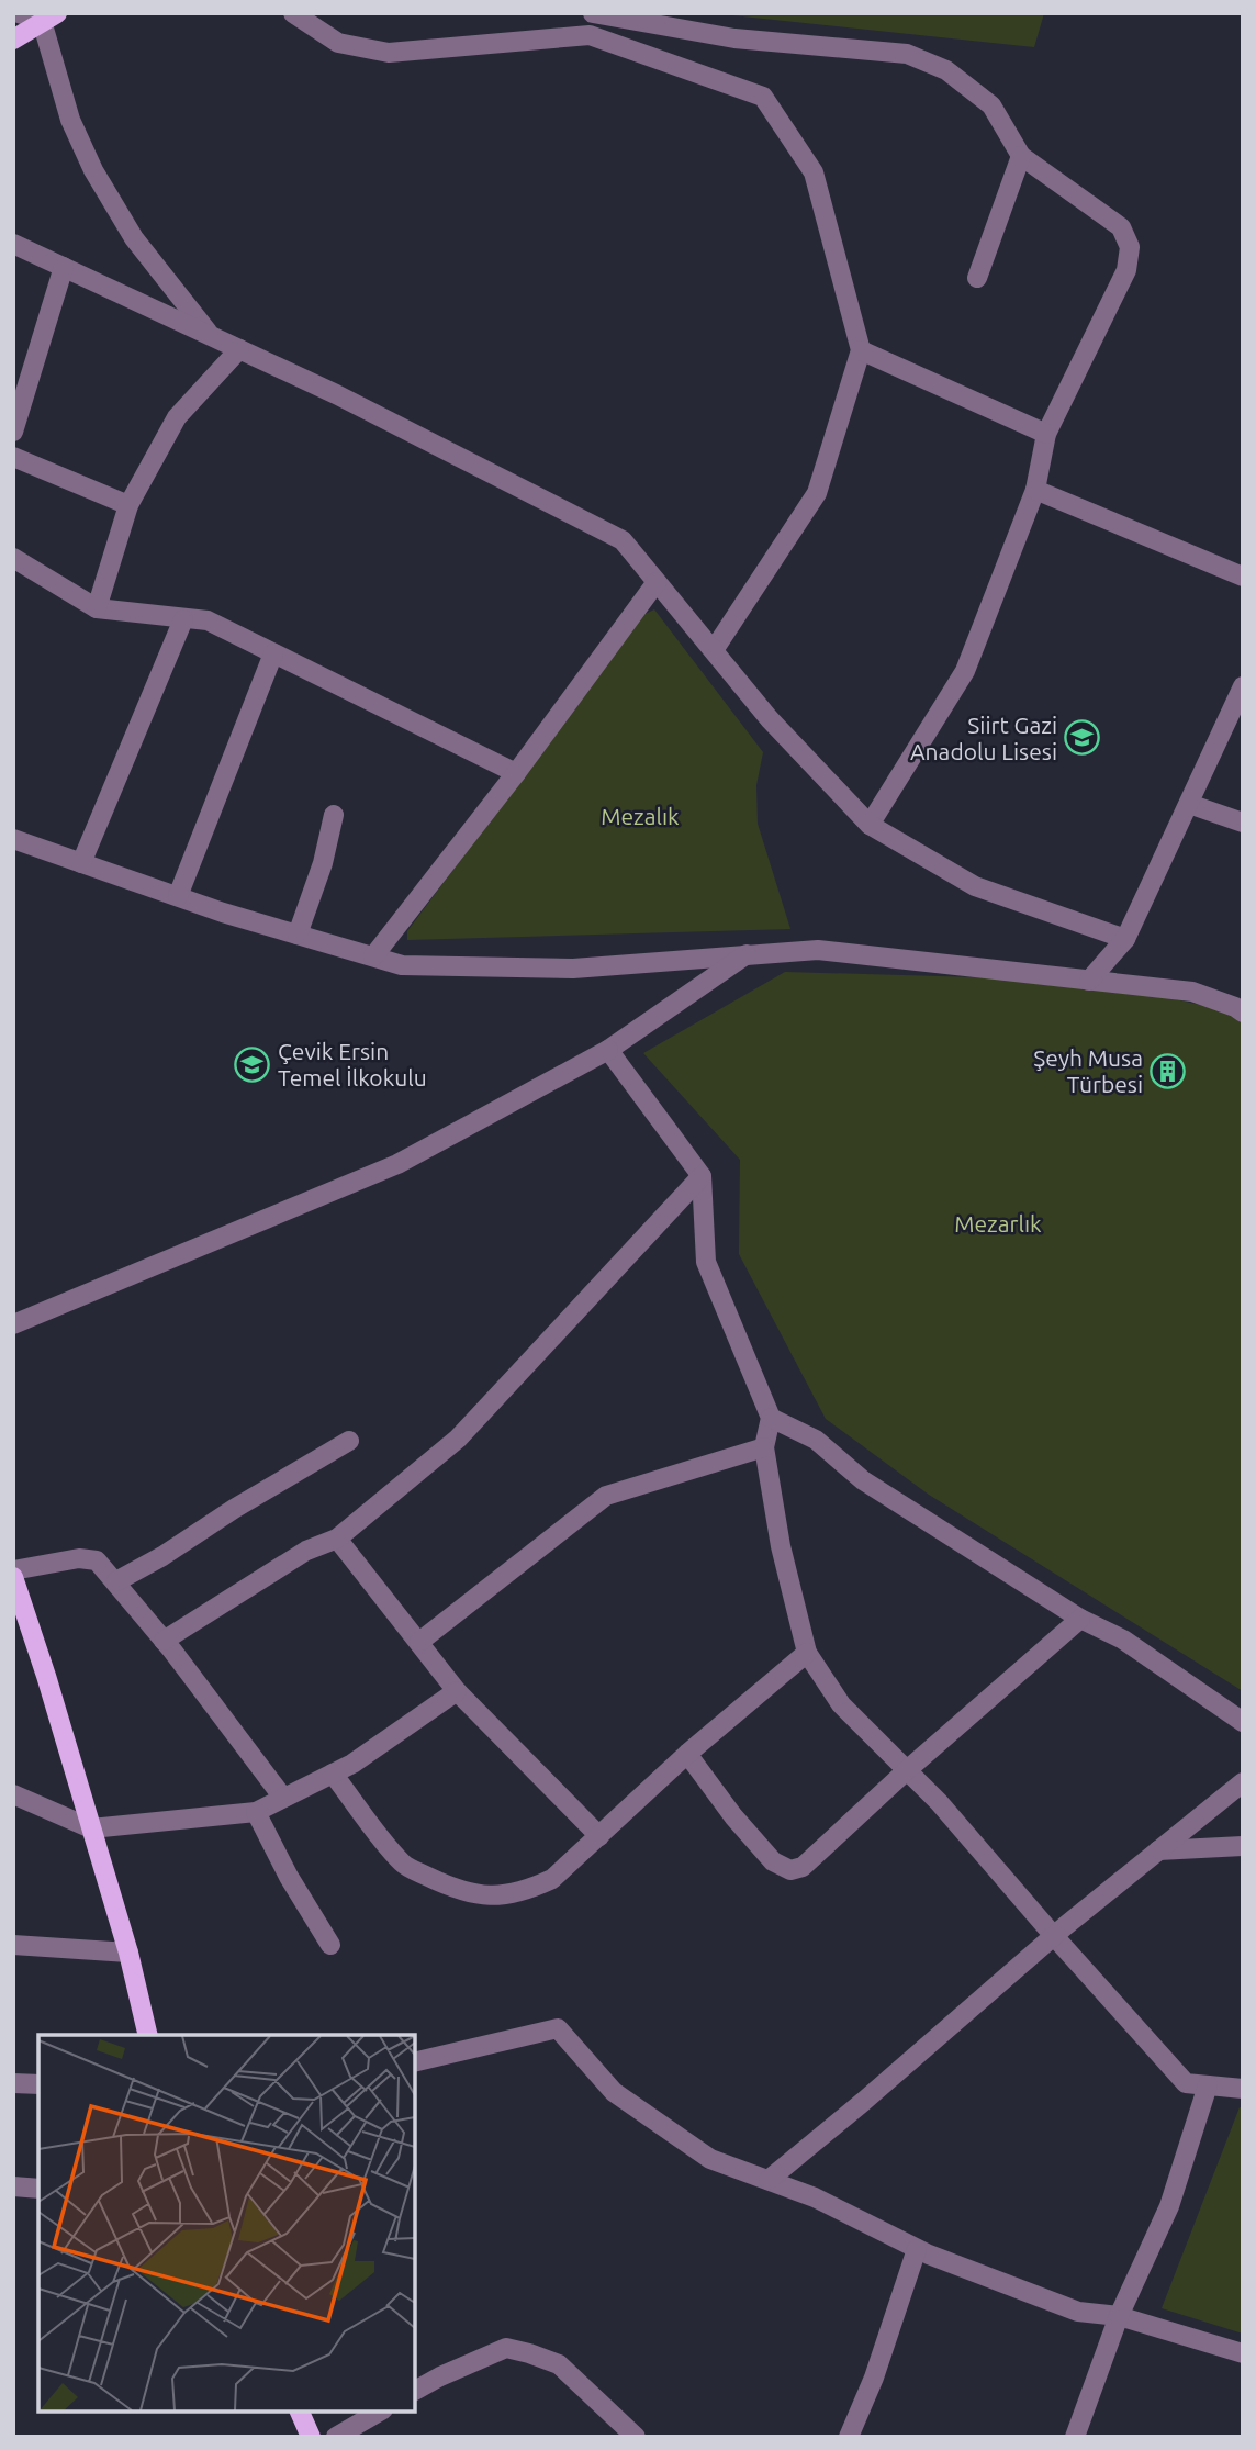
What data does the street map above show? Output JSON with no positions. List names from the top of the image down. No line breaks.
{"parks":["Mezalık","Mezarlık"],"places":{"school or university":["Siirt Gazi Anadolu Lisesi","Çevik Ersin Temel İlkokulu"],"building":["Şeyh Musa Türbesi"]}}
